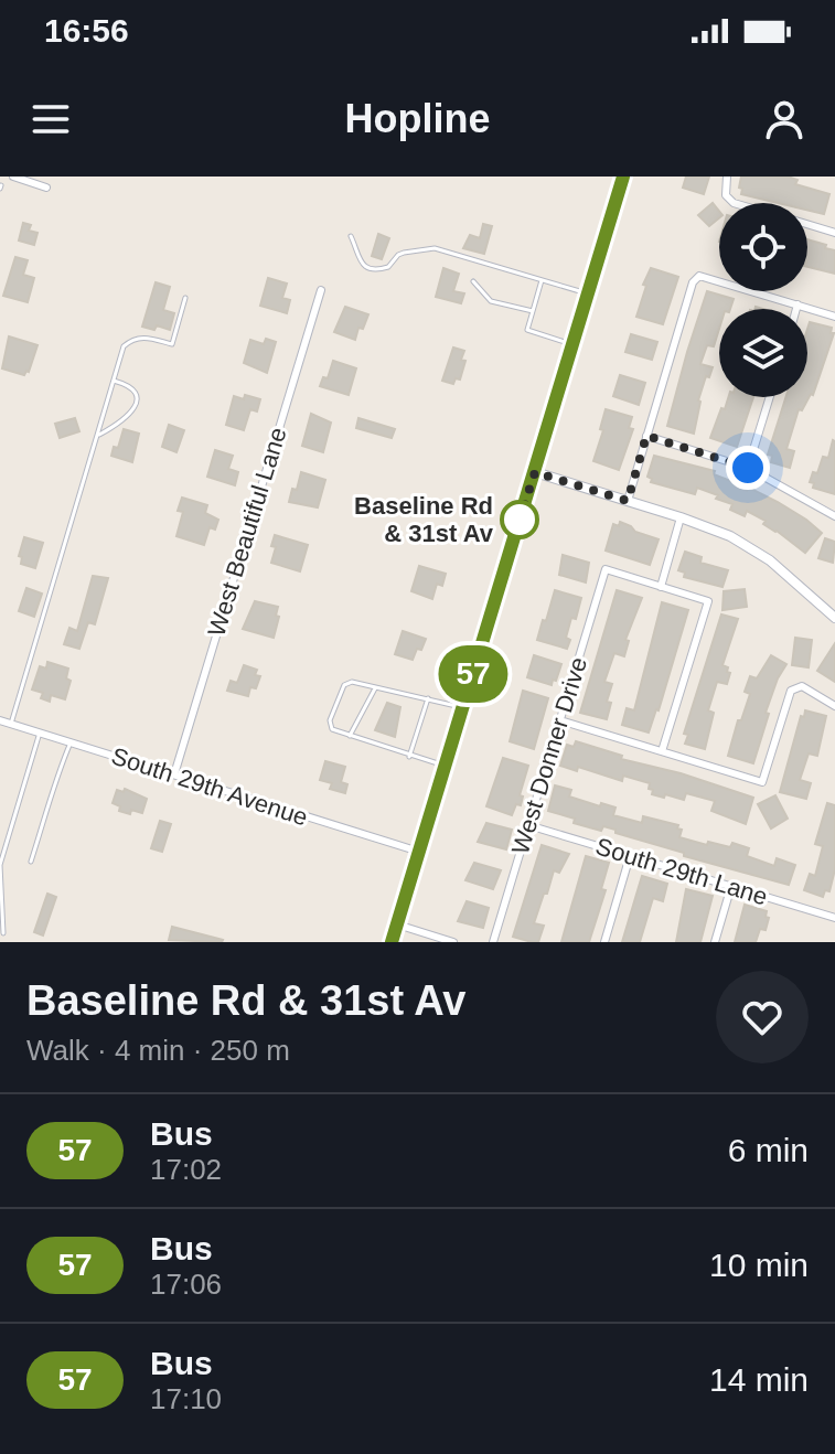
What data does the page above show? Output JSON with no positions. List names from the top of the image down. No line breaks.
{"streets":{"street":["West Beautiful Lane","West Donner Drive","South 29th Avenue","South 29th Lane"]},"crossings":[["West Beautiful Lane","South 29th Avenue"],["West Donner Drive","South 29th Lane"]],"places":["Baseline Rd & 31st Av"],"lines":["bus line 57"],"page":{"status":"16:56","header":"Hopline","on_map":"57","heading":["Baseline Rd & 31st Av","Walk · 4 min · 250 m"],"list":[{"mark":"57","name":"Bus","note":"17:02","value":"6 min"},{"mark":"57","name":"Bus","note":"17:06","value":"10 min"},{"mark":"57","name":"Bus","note":"17:10","value":"14 min"}]}}
